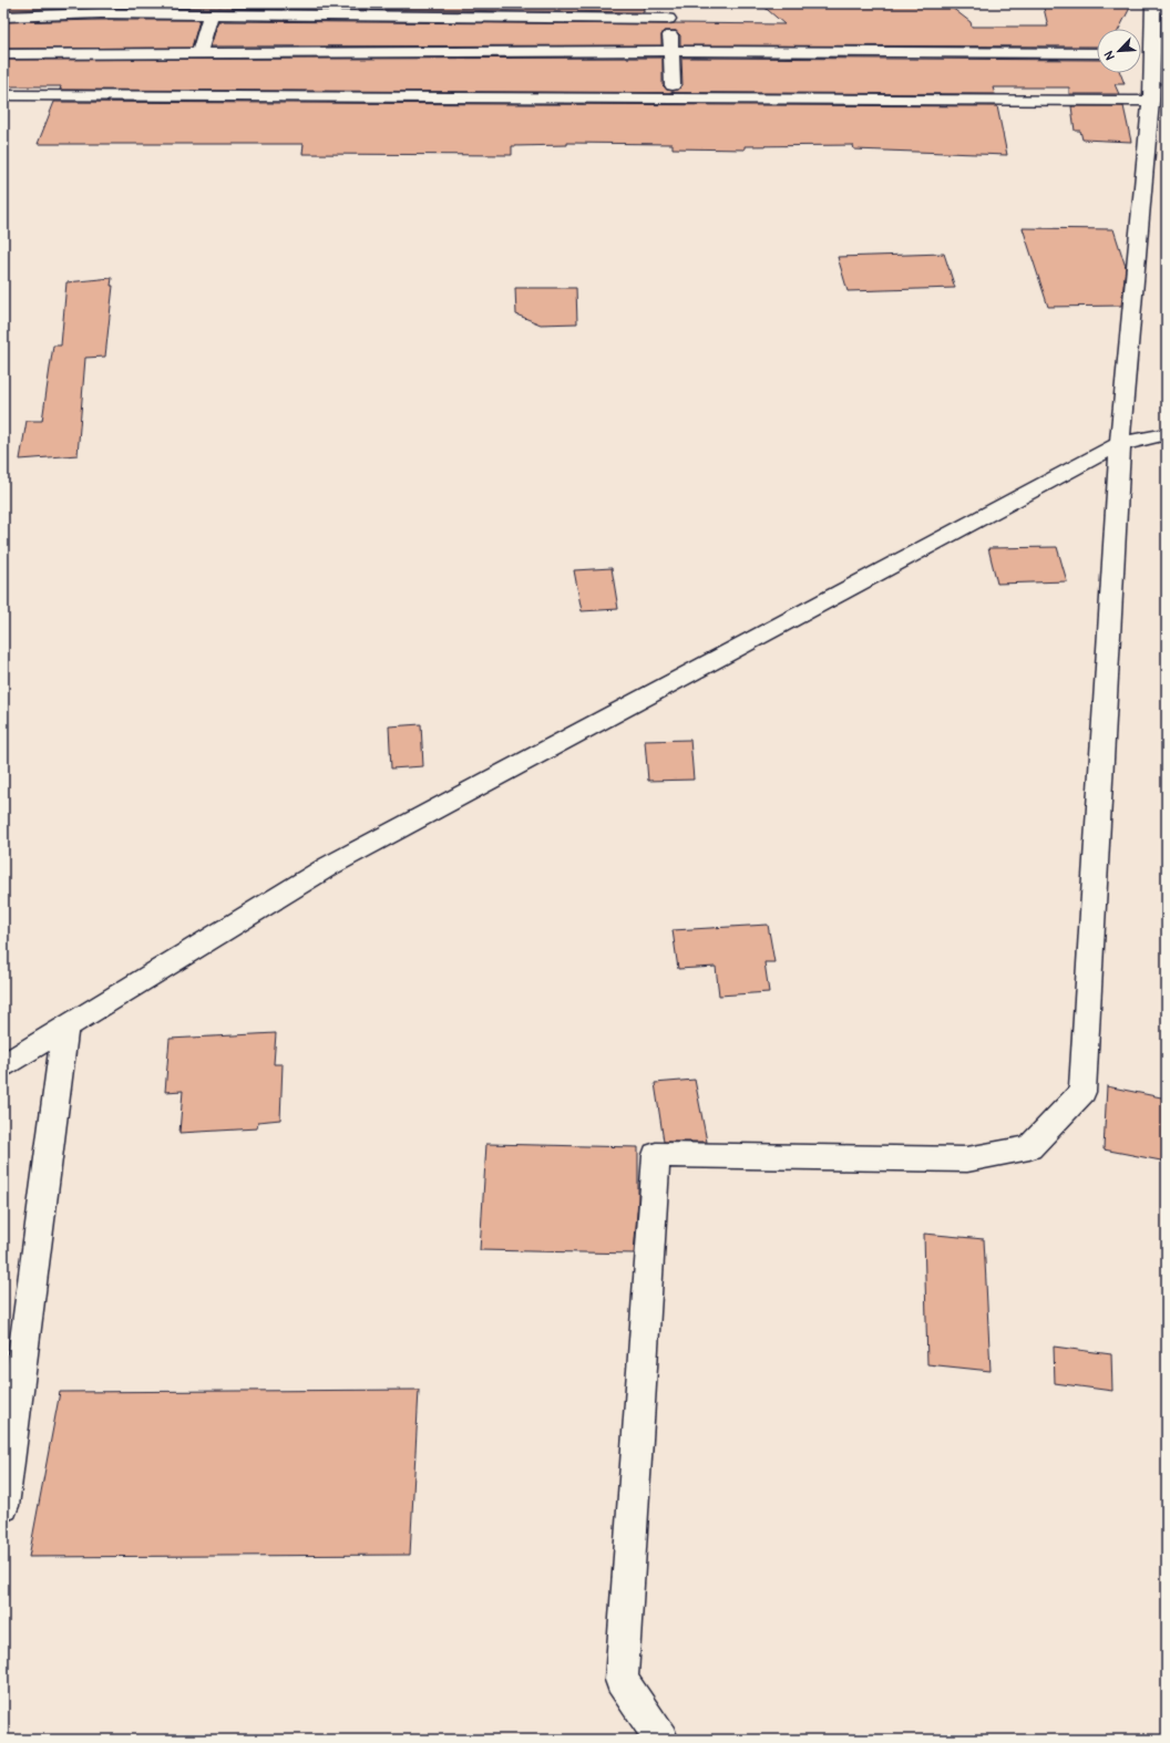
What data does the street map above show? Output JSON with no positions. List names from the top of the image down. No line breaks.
{"north":"bottom left"}
